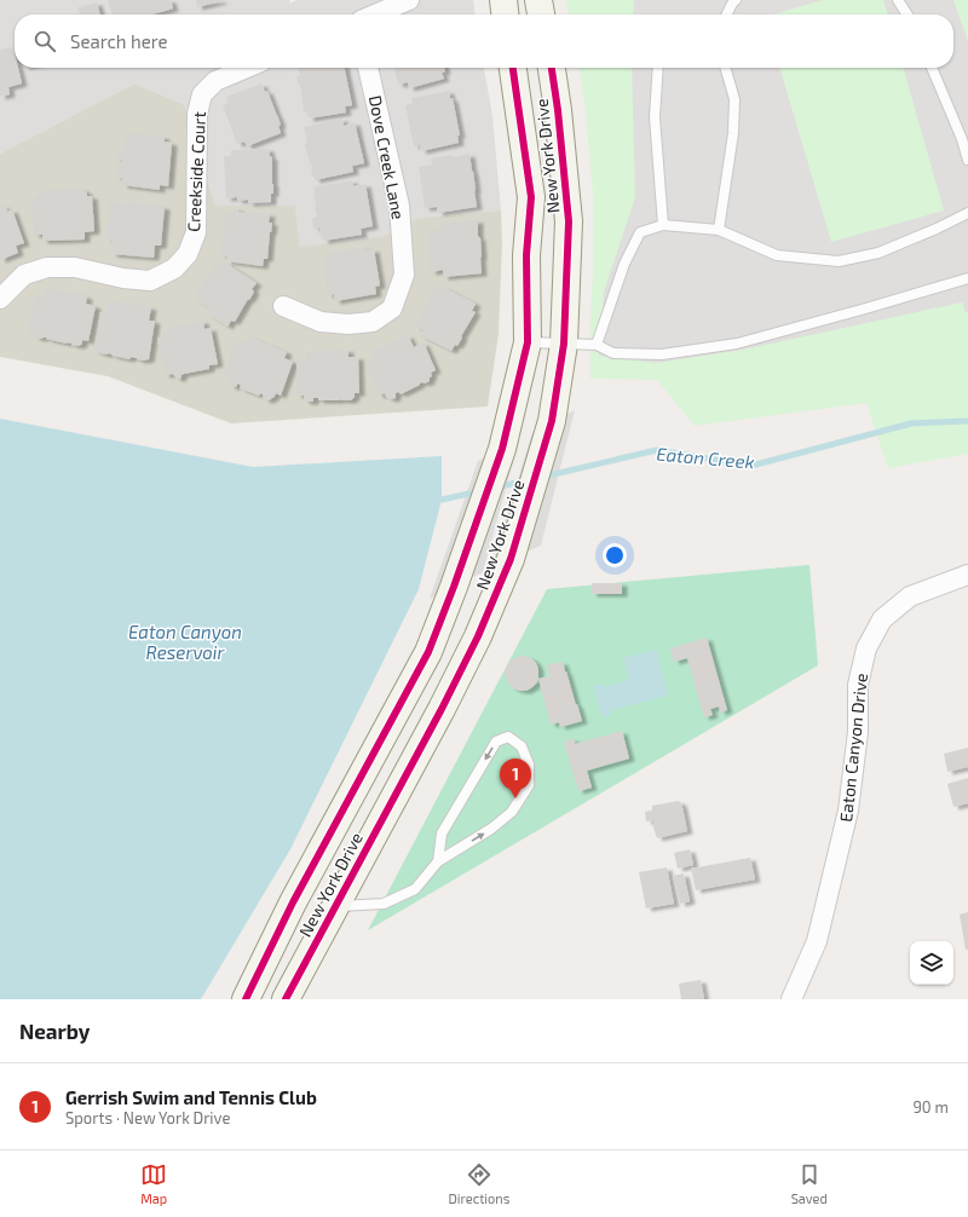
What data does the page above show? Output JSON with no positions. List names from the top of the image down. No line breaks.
{"streets":{"main road":["New York Drive"],"street":["Dove Creek Lane","Creekside Court","Eaton Canyon Drive"]},"water":["Eaton Creek","Eaton Canyon Reservoir"],"page":{"search":"Search here","pins":"1","heading":"Nearby","list":[{"mark":"1","name":"Gerrish Swim and Tennis Club","note":"Sports · New York Drive","value":"90 m"}],"nav":["Map","Directions","Saved"]}}
